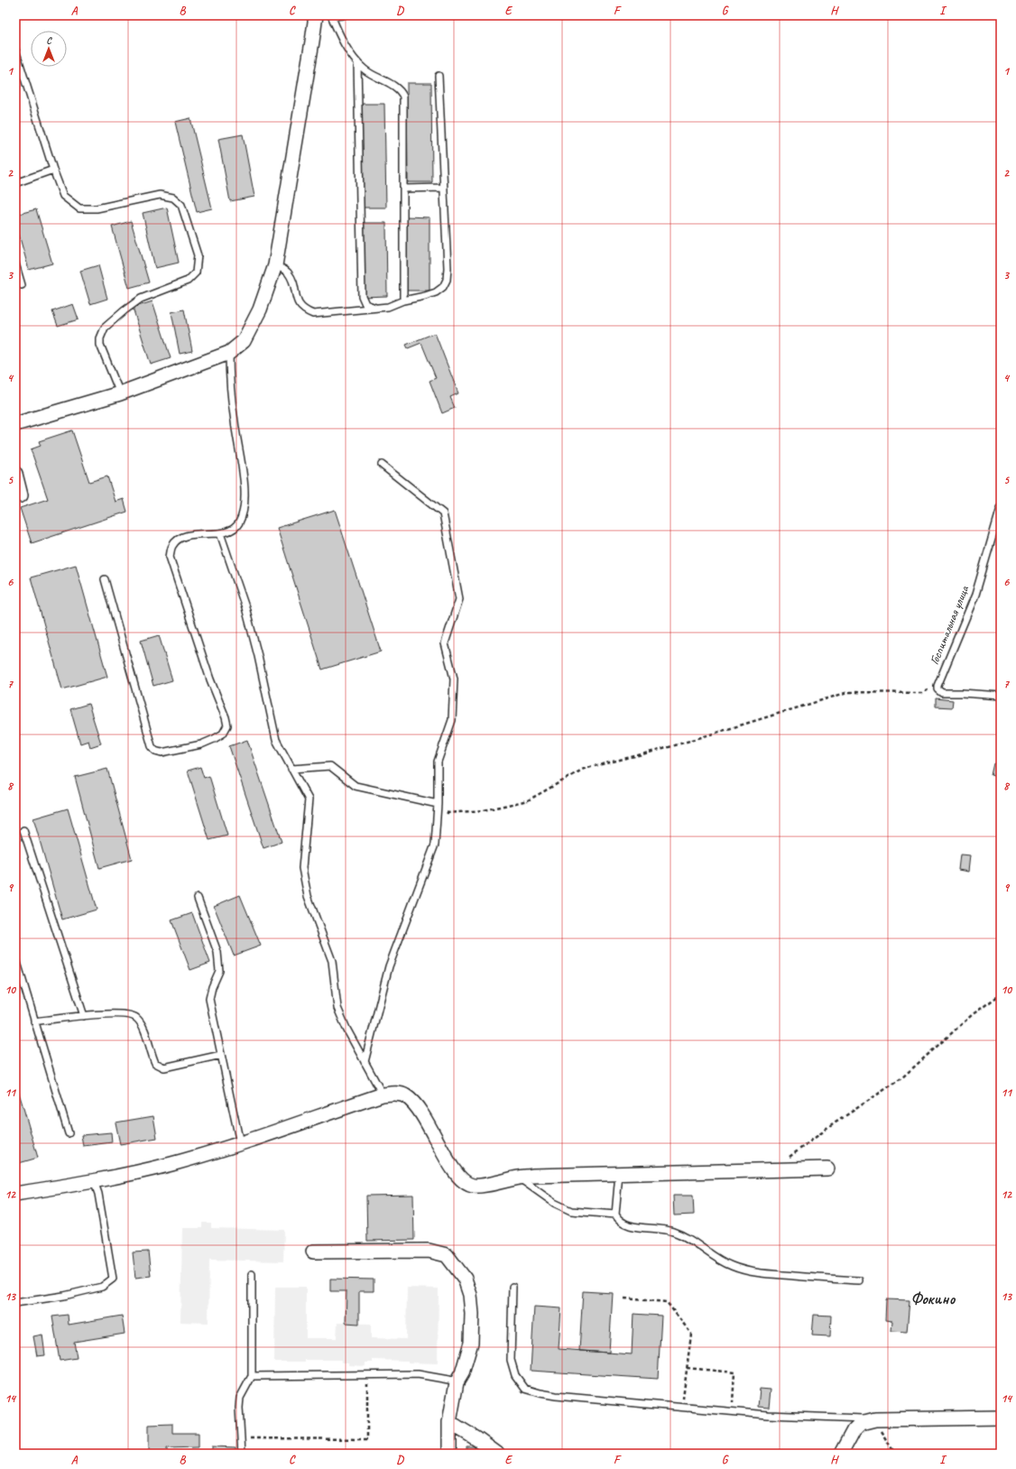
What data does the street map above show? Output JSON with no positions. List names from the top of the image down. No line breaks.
{"streets":{"lane":["Госпитальная улица"]},"districts":["Фокино"],"north":"top","grid":{"columns":["A","B","C","D","E","F","G","H","I"],"rows":["1","2","3","4","5","6","7","8","9","10","11","12","13","14"]}}
